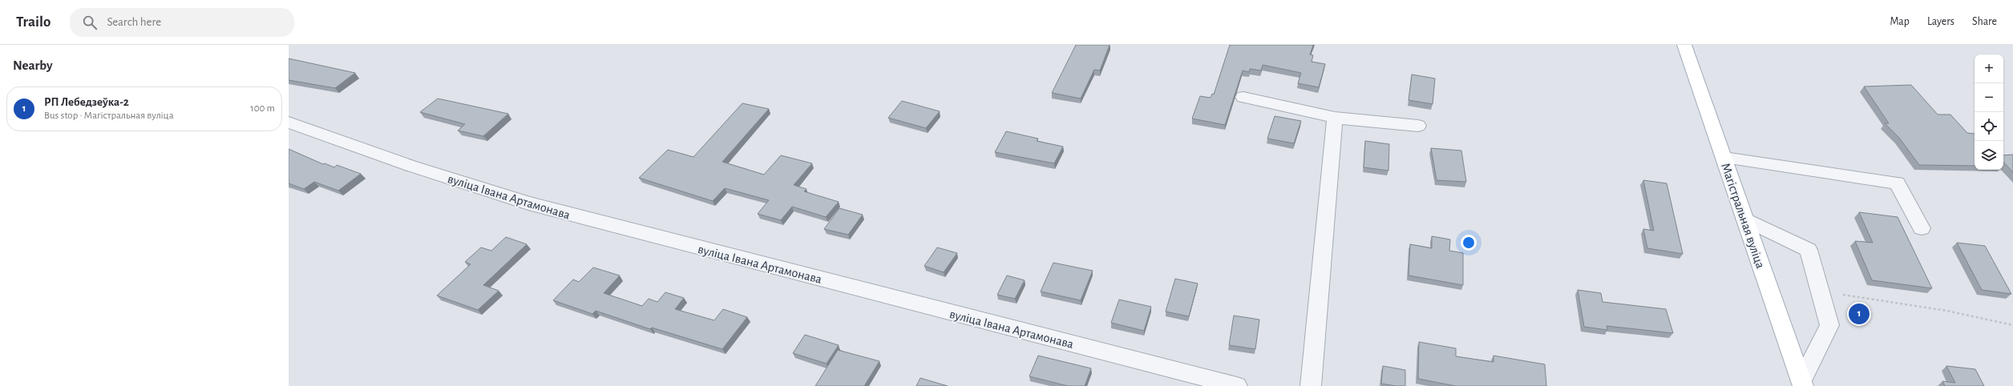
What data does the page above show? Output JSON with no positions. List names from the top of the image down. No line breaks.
{"streets":{"main road":["Магістральная вуліца"],"street":["вуліца Івана Артамонава"]},"page":{"header":"Trailo","search":"Search here","nav":["Map","Layers","Share"],"heading":"Nearby","map_buttons":["+","−"],"list":[{"mark":"1","name":"РП Лебедзеўка-2","note":"Bus stop · Магістральная вуліца","value":"100 m"}],"pins":"1"}}
